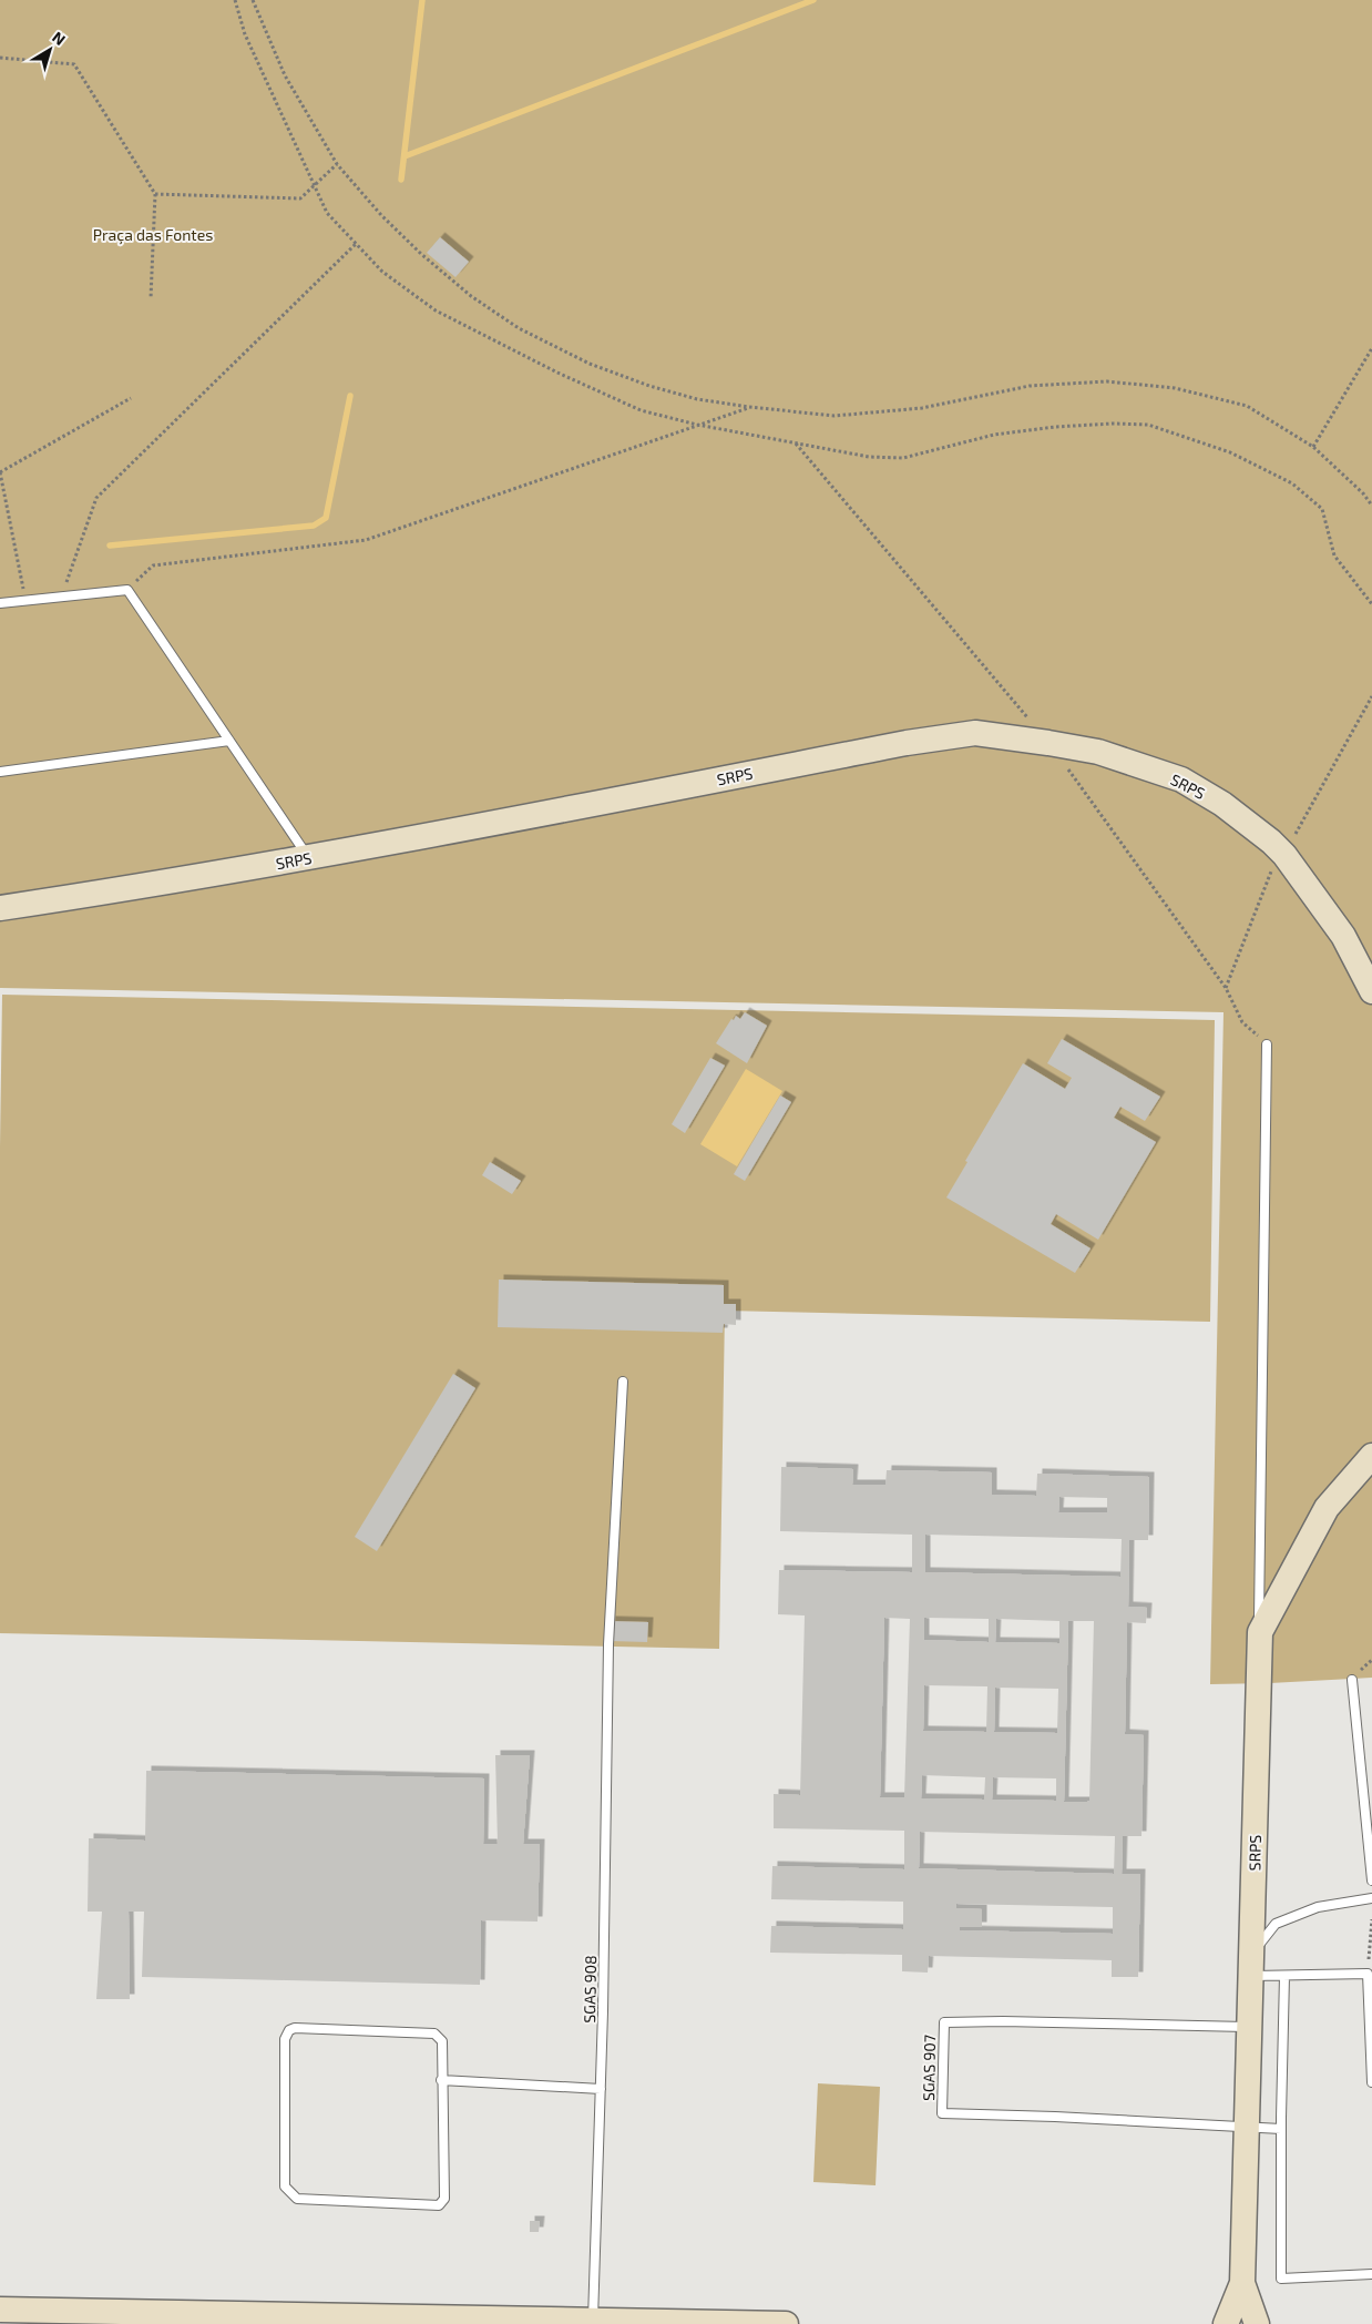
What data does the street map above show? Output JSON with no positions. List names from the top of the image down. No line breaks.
{"streets":{"main road":["SRPS"],"lane":["SGAS 908","SGAS 907"]},"crossings":[["SRPS","SGAS 907"]],"parks":["Praça das Fontes"],"north":"top right"}
